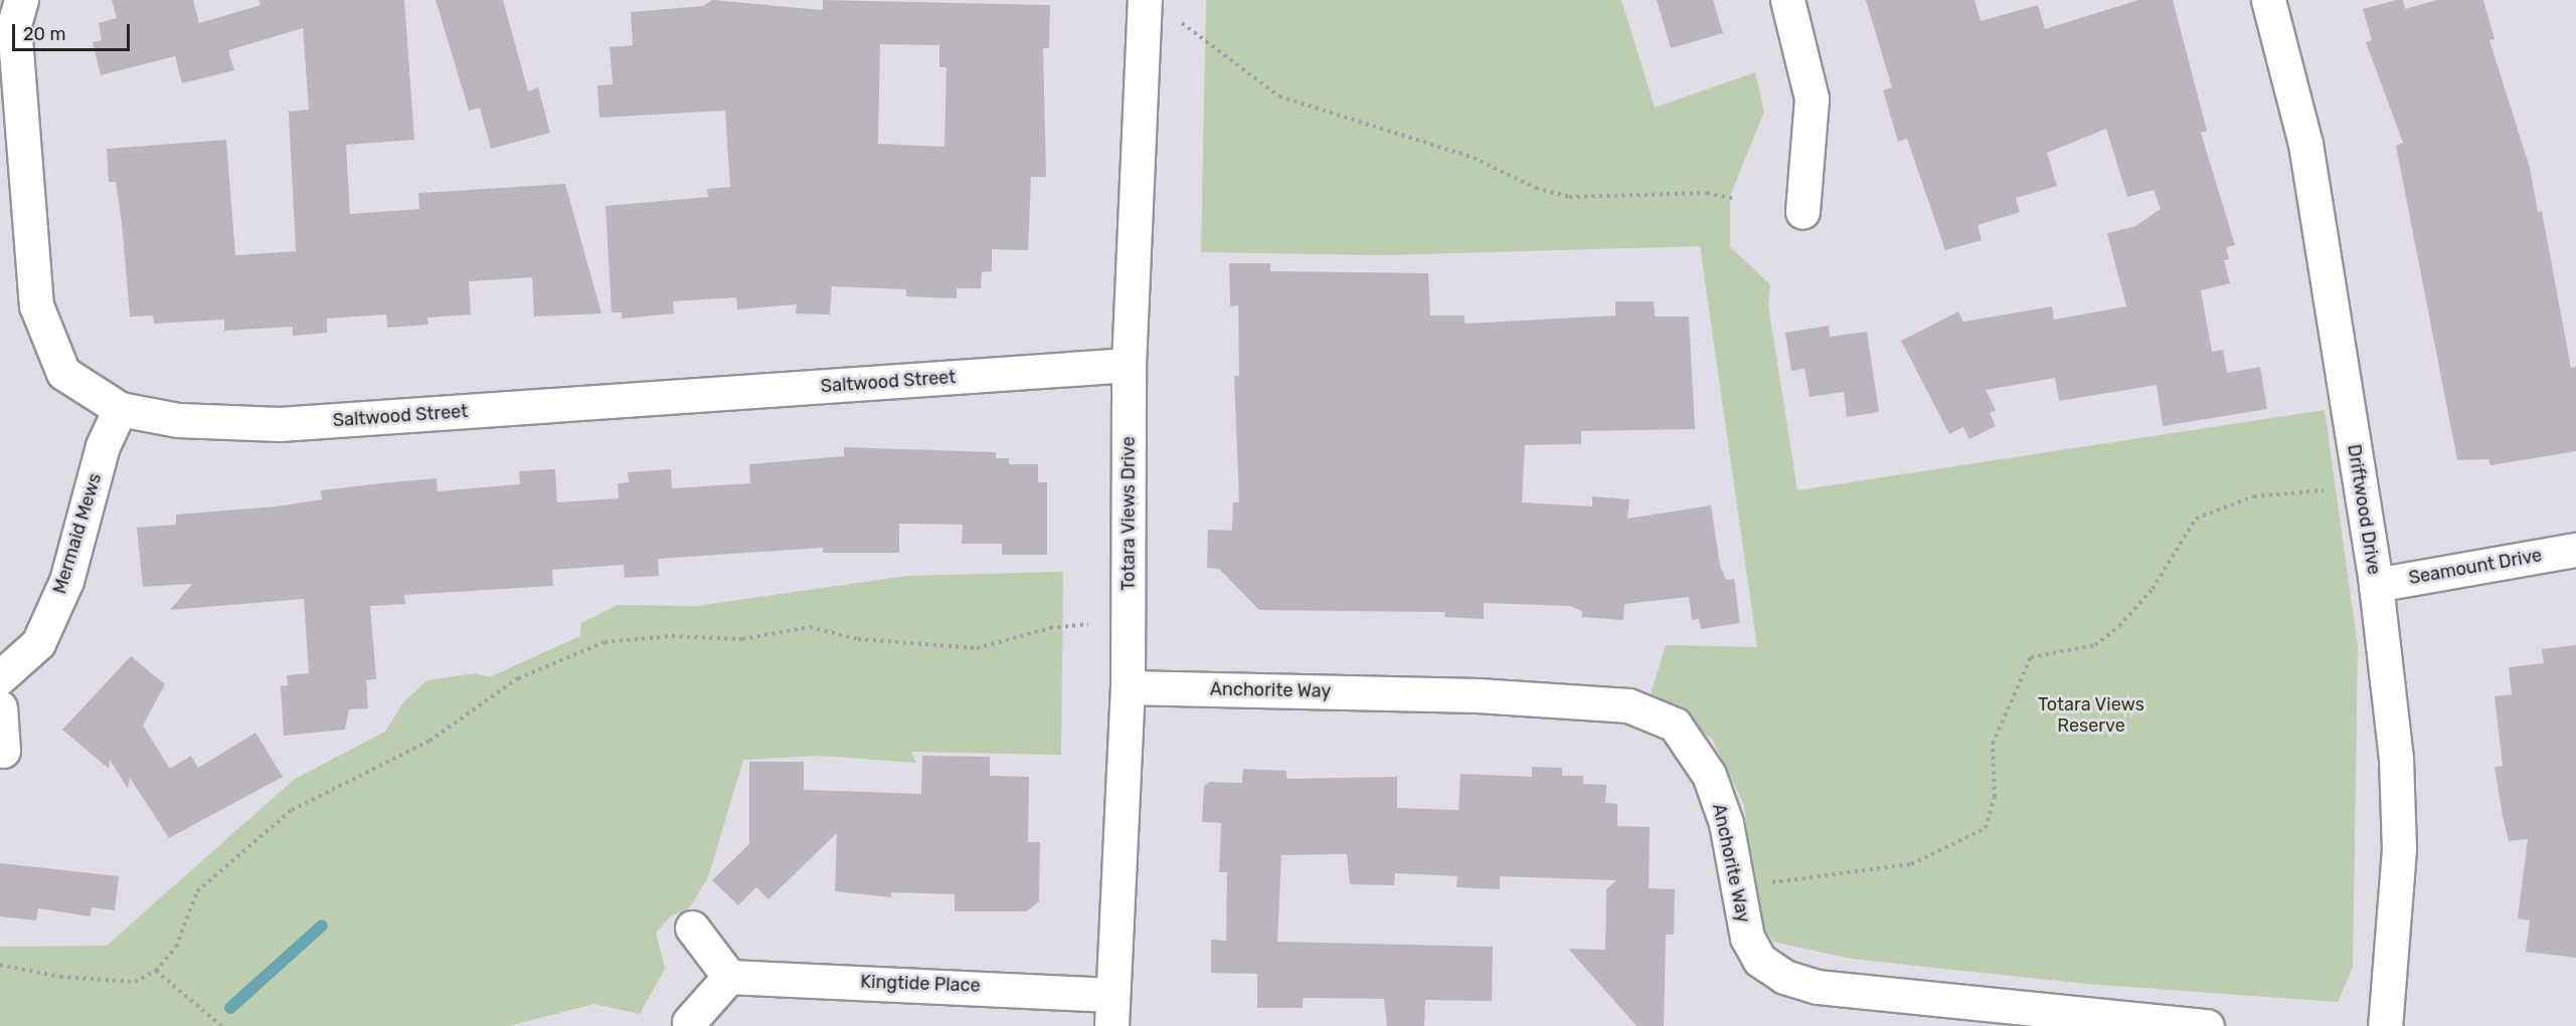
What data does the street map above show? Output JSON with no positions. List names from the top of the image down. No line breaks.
{"streets":{"street":["Saltwood Street","Driftwood Drive","Totara Views Drive","Mermaid Mews","Seamount Drive","Anchorite Way","Kingtide Place"]},"crossings":[["Saltwood Street","Totara Views Drive"],["Saltwood Street","Mermaid Mews"],["Driftwood Drive","Seamount Drive"],["Totara Views Drive","Anchorite Way"],["Totara Views Drive","Kingtide Place"]],"parks":["Totara Views Reserve"],"scale_bar":"20 m"}
